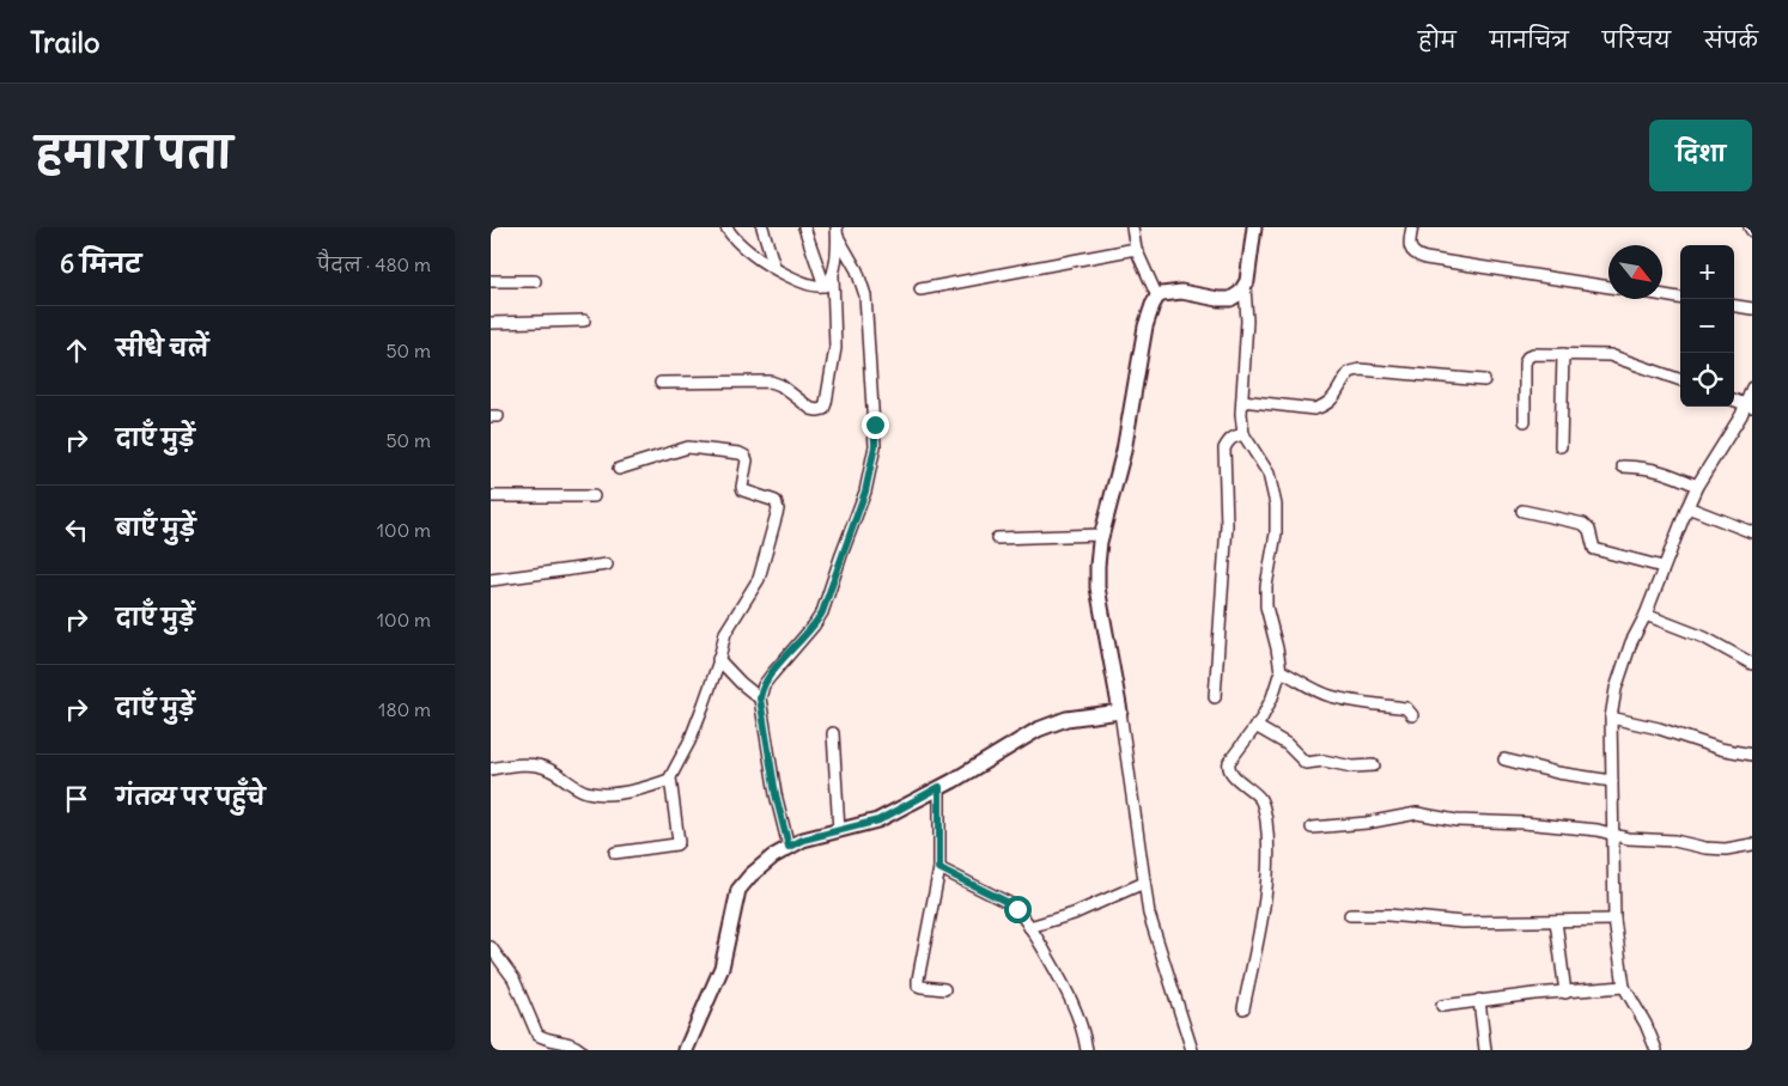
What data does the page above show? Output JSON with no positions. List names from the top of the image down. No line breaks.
{"north":"bottom right","page":{"header":"Trailo","nav":["होम","मानचित्र","परिचय","संपर्क"],"title":"हमारा पता","buttons":"दिशा","heading":["6 मिनट","पैदल · 480 m"],"map_buttons":["+","−"],"list":[["सीधे चलें","50 m"],["दाएँ मुड़ें","50 m"],["बाएँ मुड़ें","100 m"],["दाएँ मुड़ें","100 m"],["दाएँ मुड़ें","180 m"],"गंतव्य पर पहुँचे"]}}
